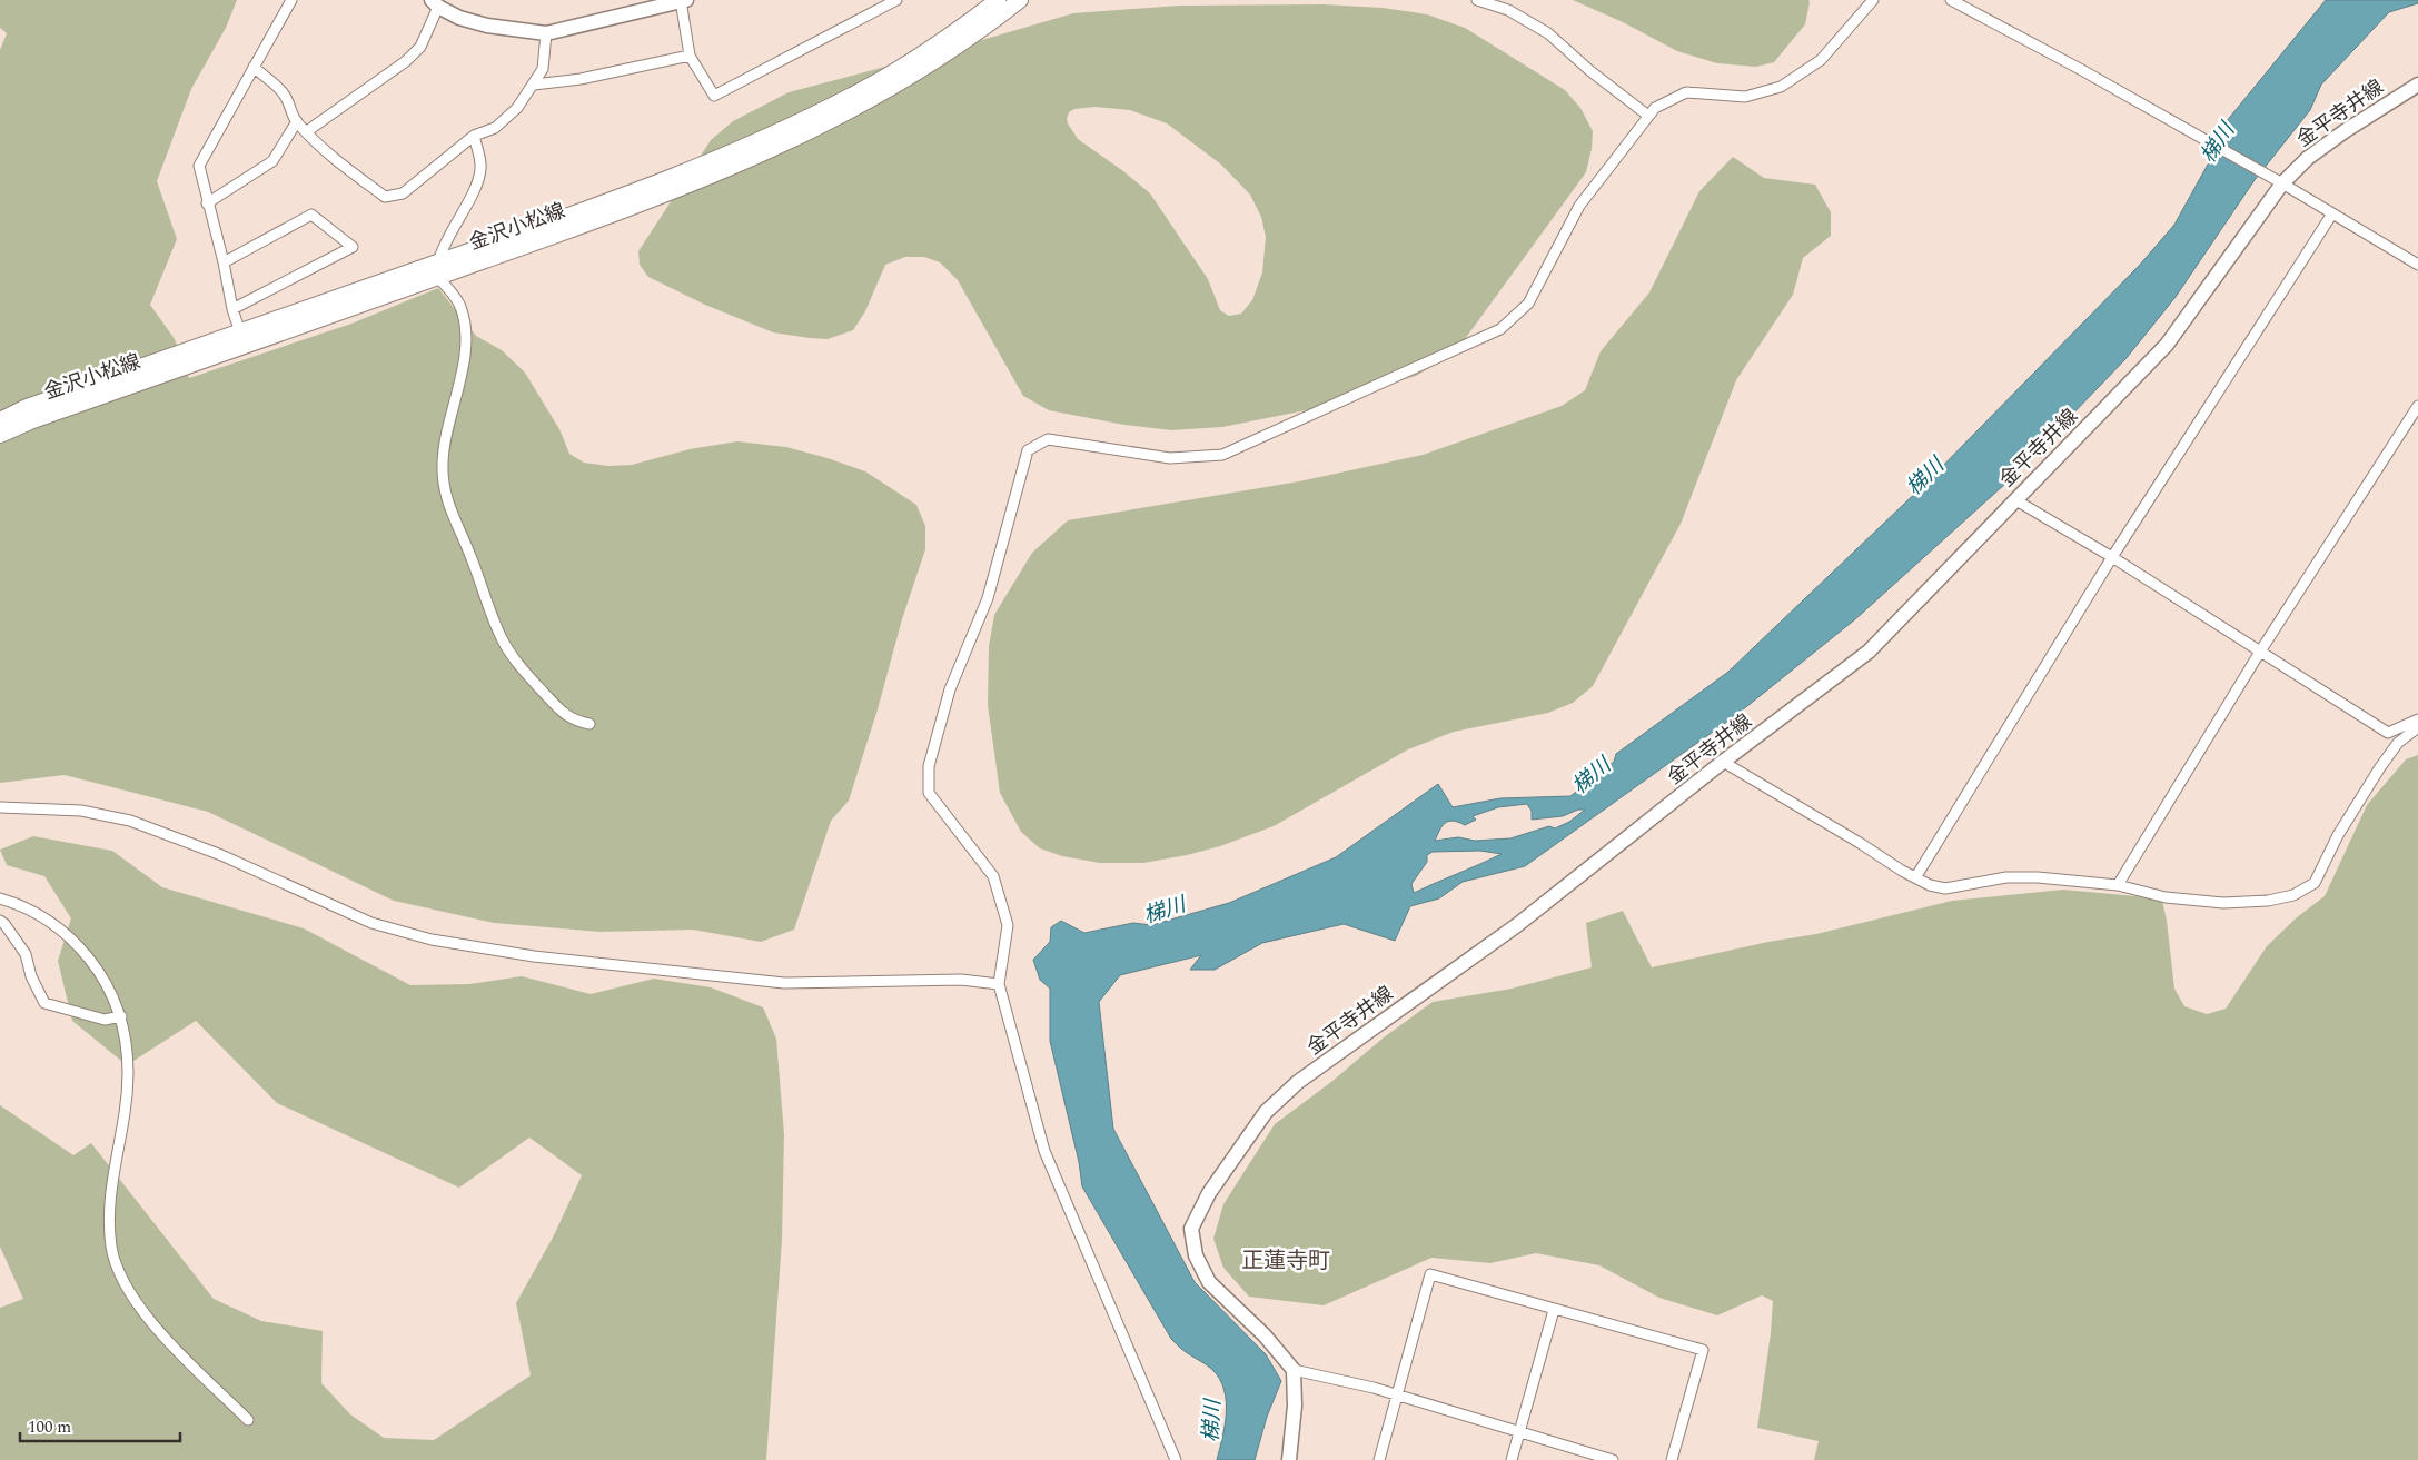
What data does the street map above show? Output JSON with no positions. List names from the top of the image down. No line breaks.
{"streets":{"main road":["金平寺井線","金沢小松線"]},"districts":["正蓮寺町"],"water":["梯川"],"scale_bar":"100 m"}
